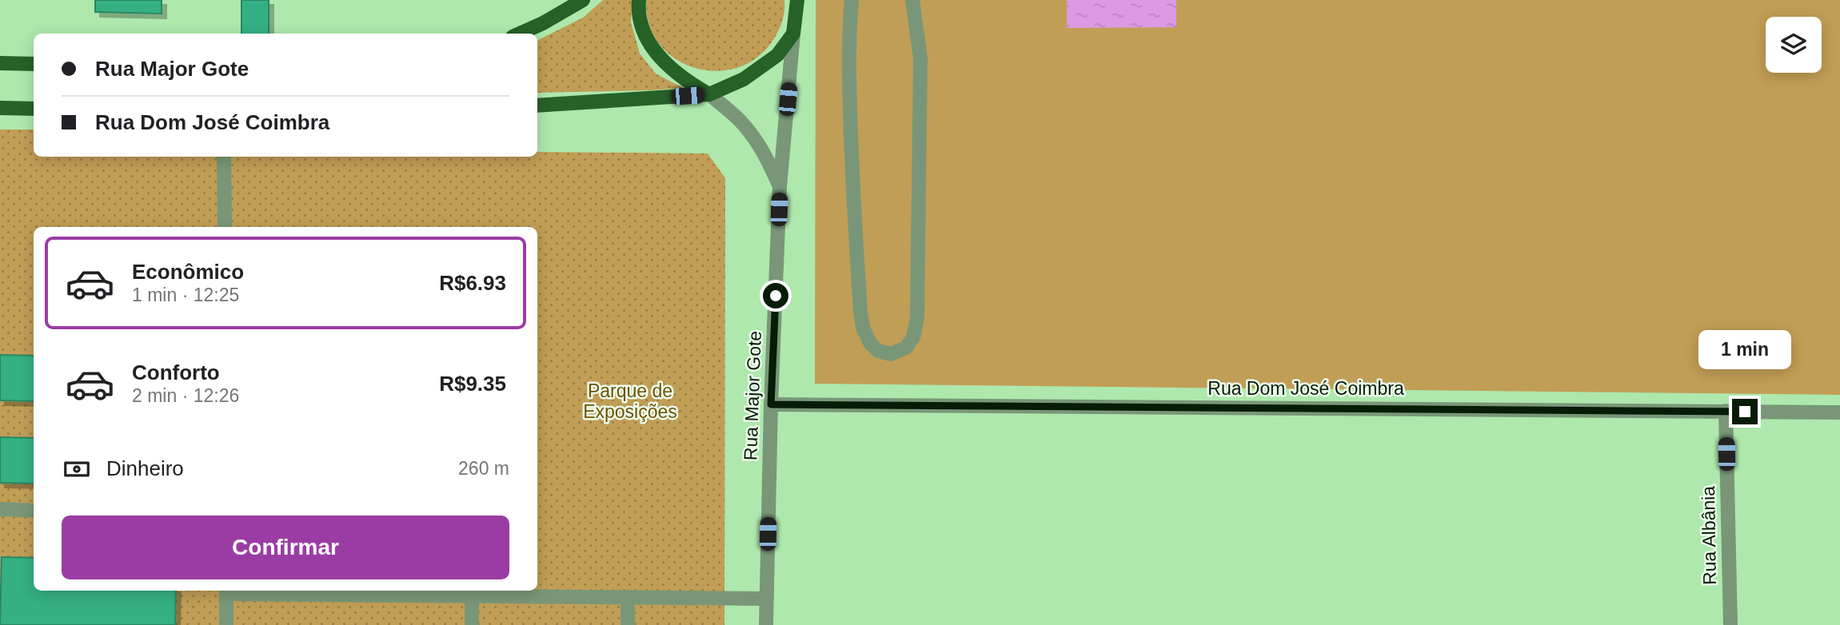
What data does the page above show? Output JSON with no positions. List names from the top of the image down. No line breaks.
{"streets":{"main road":["Rua Major Gote"],"street":["Rua Dom José Coimbra","Rua Albânia"]},"crossings":[["Rua Dom José Coimbra","Rua Major Gote"],["Rua Dom José Coimbra","Rua Albânia"]],"parks":["Parque de Exposições"],"page":{"banner":["Rua Major Gote","Rua Dom José Coimbra"],"list":[{"name":"Econômico","note":"1 min · 12:25","value":"R$6.93"},{"name":"Conforto","note":"2 min · 12:26","value":"R$9.35"}],"bubble":"1 min","pay":["Dinheiro","260 m"],"buttons":"Confirmar"}}
